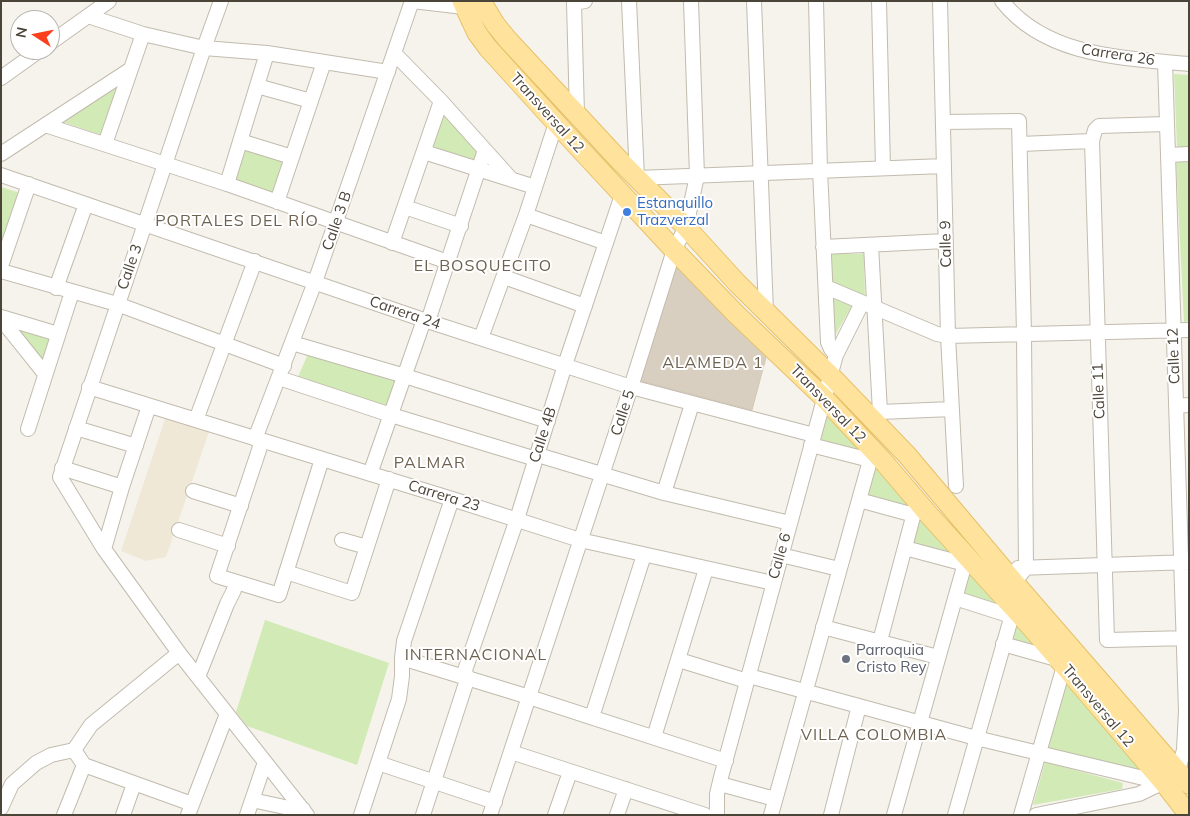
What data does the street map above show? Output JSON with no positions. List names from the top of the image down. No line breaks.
{"streets":{"main road":["Transversal 12"],"street":["Carrera 26","Calle 3 B","Calle 9","Calle 3","Carrera 24","Calle 12","Calle 11","Calle 5","Calle 4B","Carrera 23","Calle 6"]},"crossings":[["Carrera 26","Calle 12"],["Transversal 12","Carrera 24"],["Transversal 12","Calle 12"],["Transversal 12","Calle 5"],["Transversal 12","Calle 4B"],["Transversal 12","Calle 6"],["Calle 3 B","Carrera 24"],["Calle 3 B","Carrera 23"],["Calle 3","Carrera 24"],["Calle 3","Carrera 23"],["Carrera 24","Calle 5"],["Carrera 24","Calle 4B"],["Carrera 24","Calle 6"],["Calle 12","Calle 11"],["Calle 5","Carrera 23"],["Calle 4B","Carrera 23"],["Carrera 23","Calle 6"]],"districts":["PORTALES DEL RÍO","EL BOSQUECITO","ALAMEDA 1","PALMAR","INTERNACIONAL","VILLA COLOMBIA"],"places":["Estanquillo Trazverzal","Parroquia Cristo Rey"],"north":"left"}
